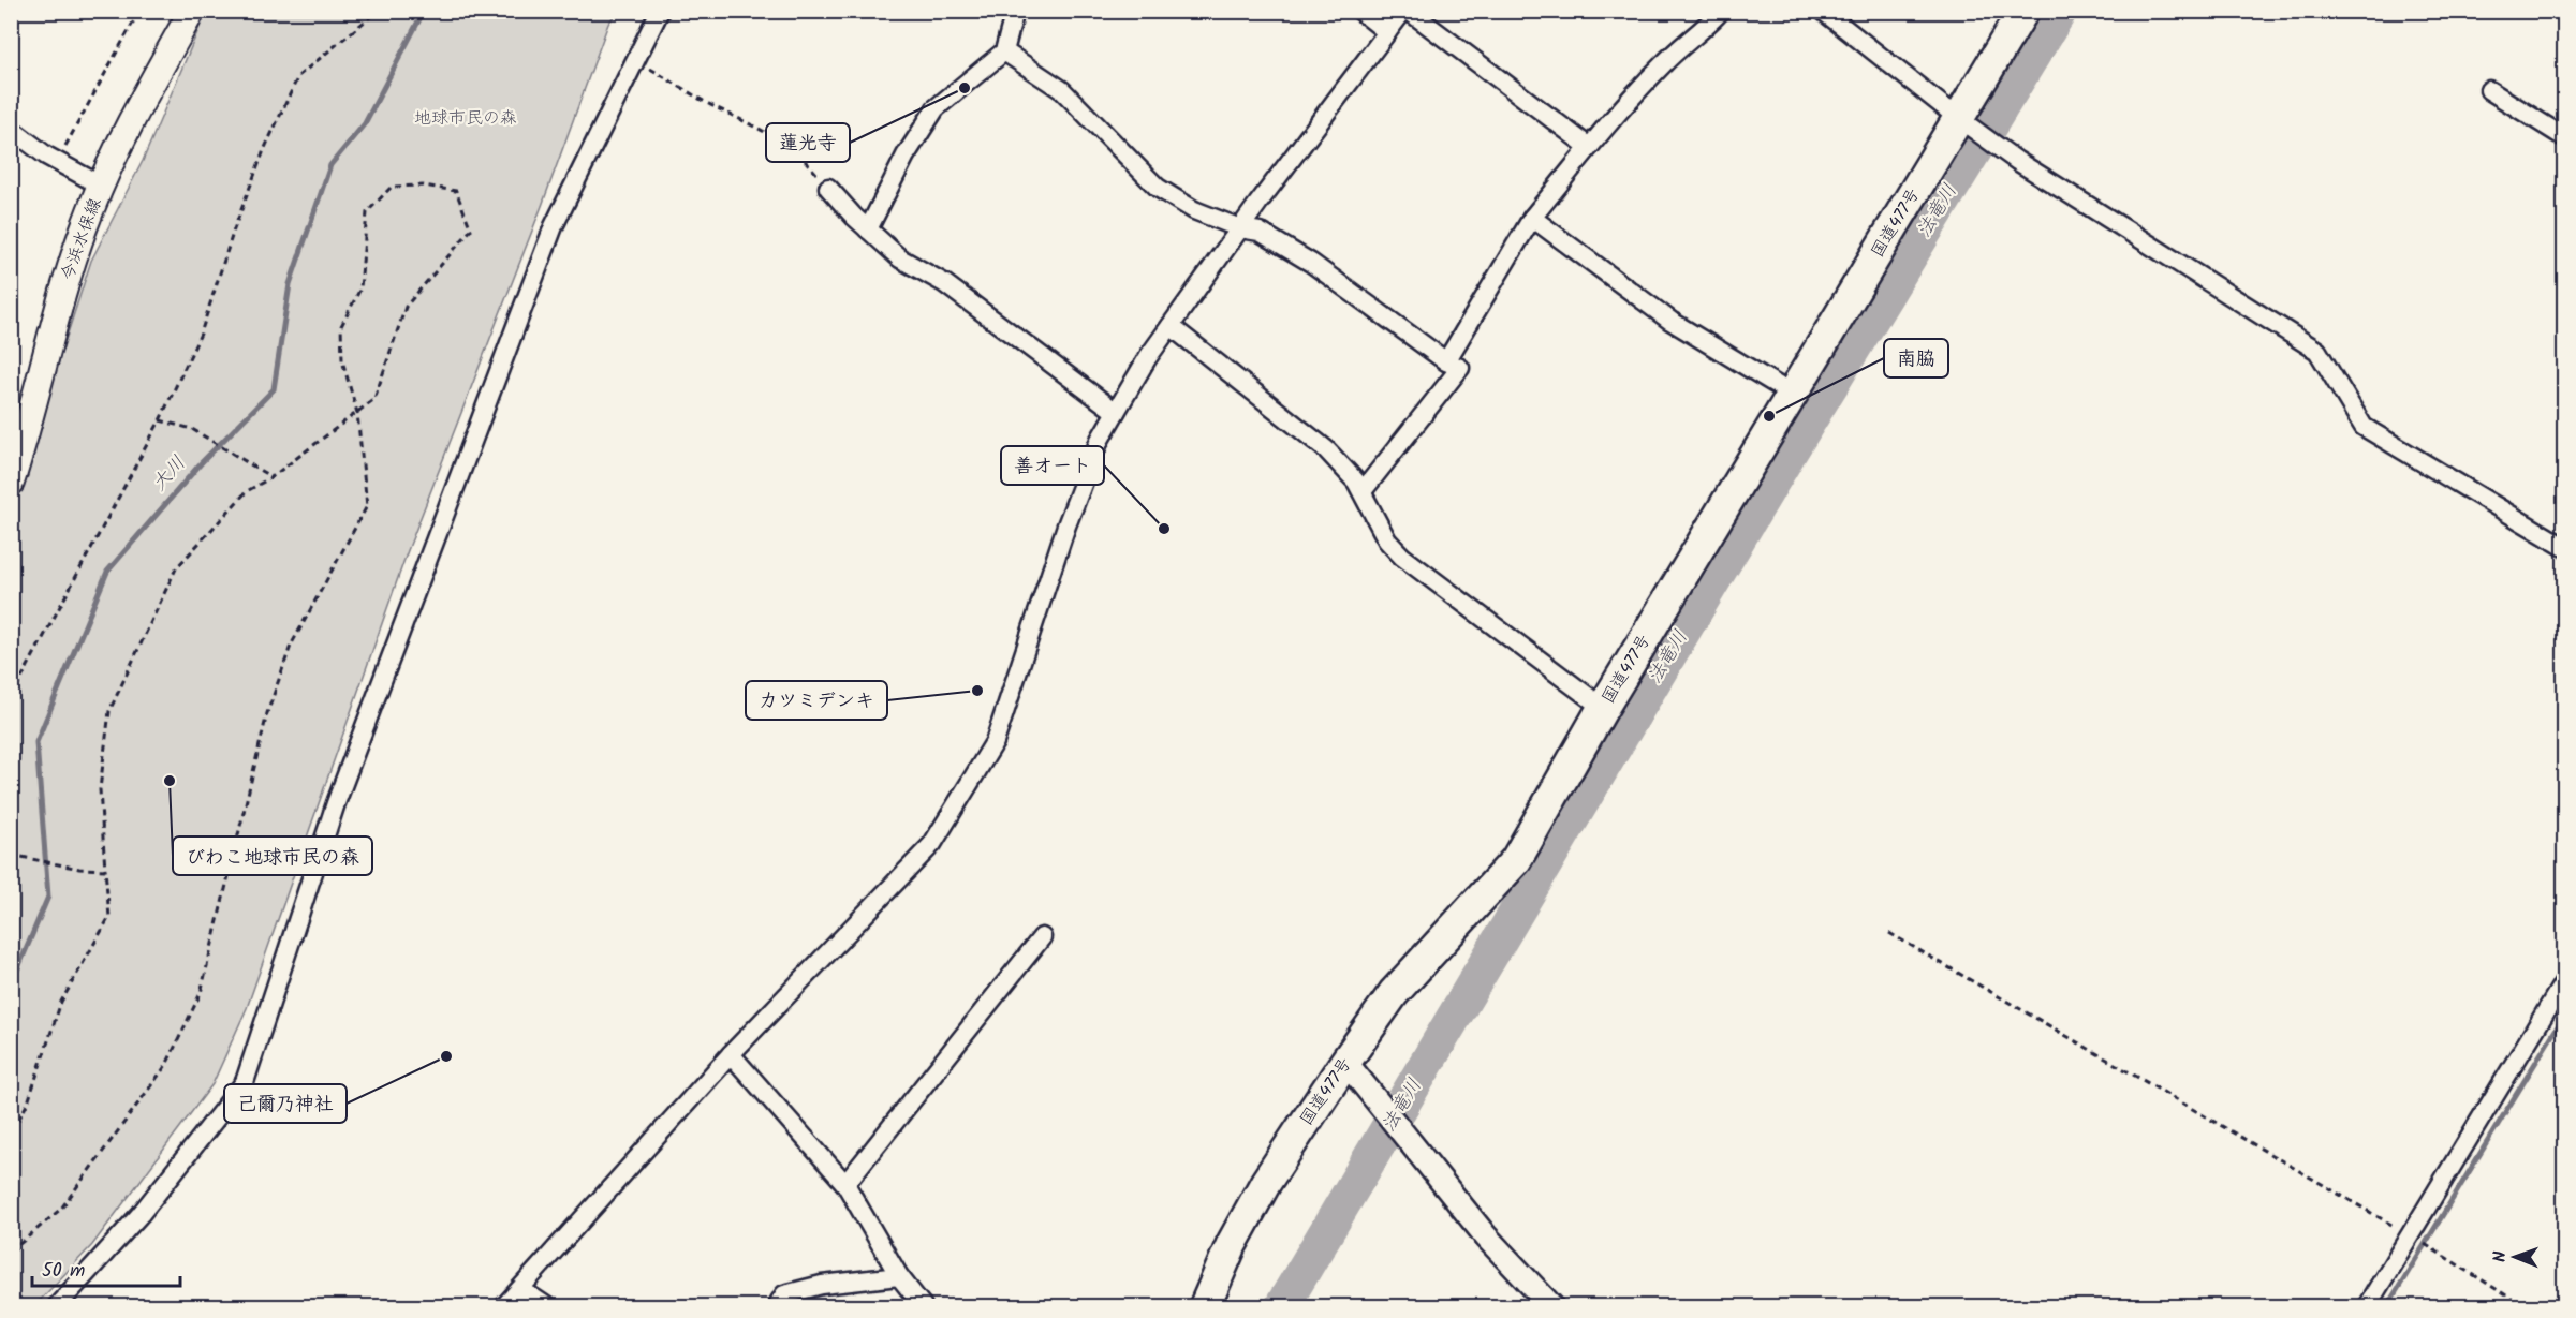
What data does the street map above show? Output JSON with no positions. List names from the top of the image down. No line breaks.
{"streets":{"highway":["国道477号"],"main road":["今浜水保線"]},"water":["法竜川","大川"],"parks":["地球市民の森"],"places":["蓮光寺","南脇","善オート","カツミデンキ","びわこ地球市民の森","己爾乃神社"],"scale_bar":"50 m","north":"left"}
